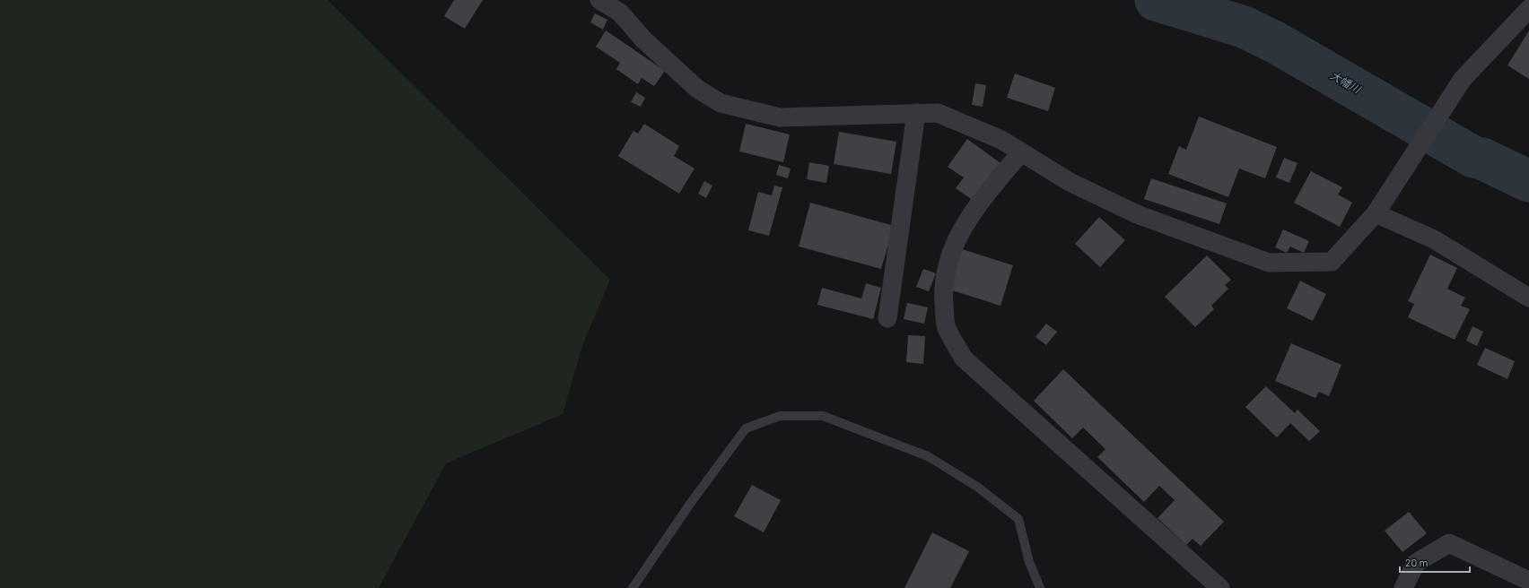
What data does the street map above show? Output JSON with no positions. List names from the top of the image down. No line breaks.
{"water":["大幡川"],"scale_bar":"20 m"}
